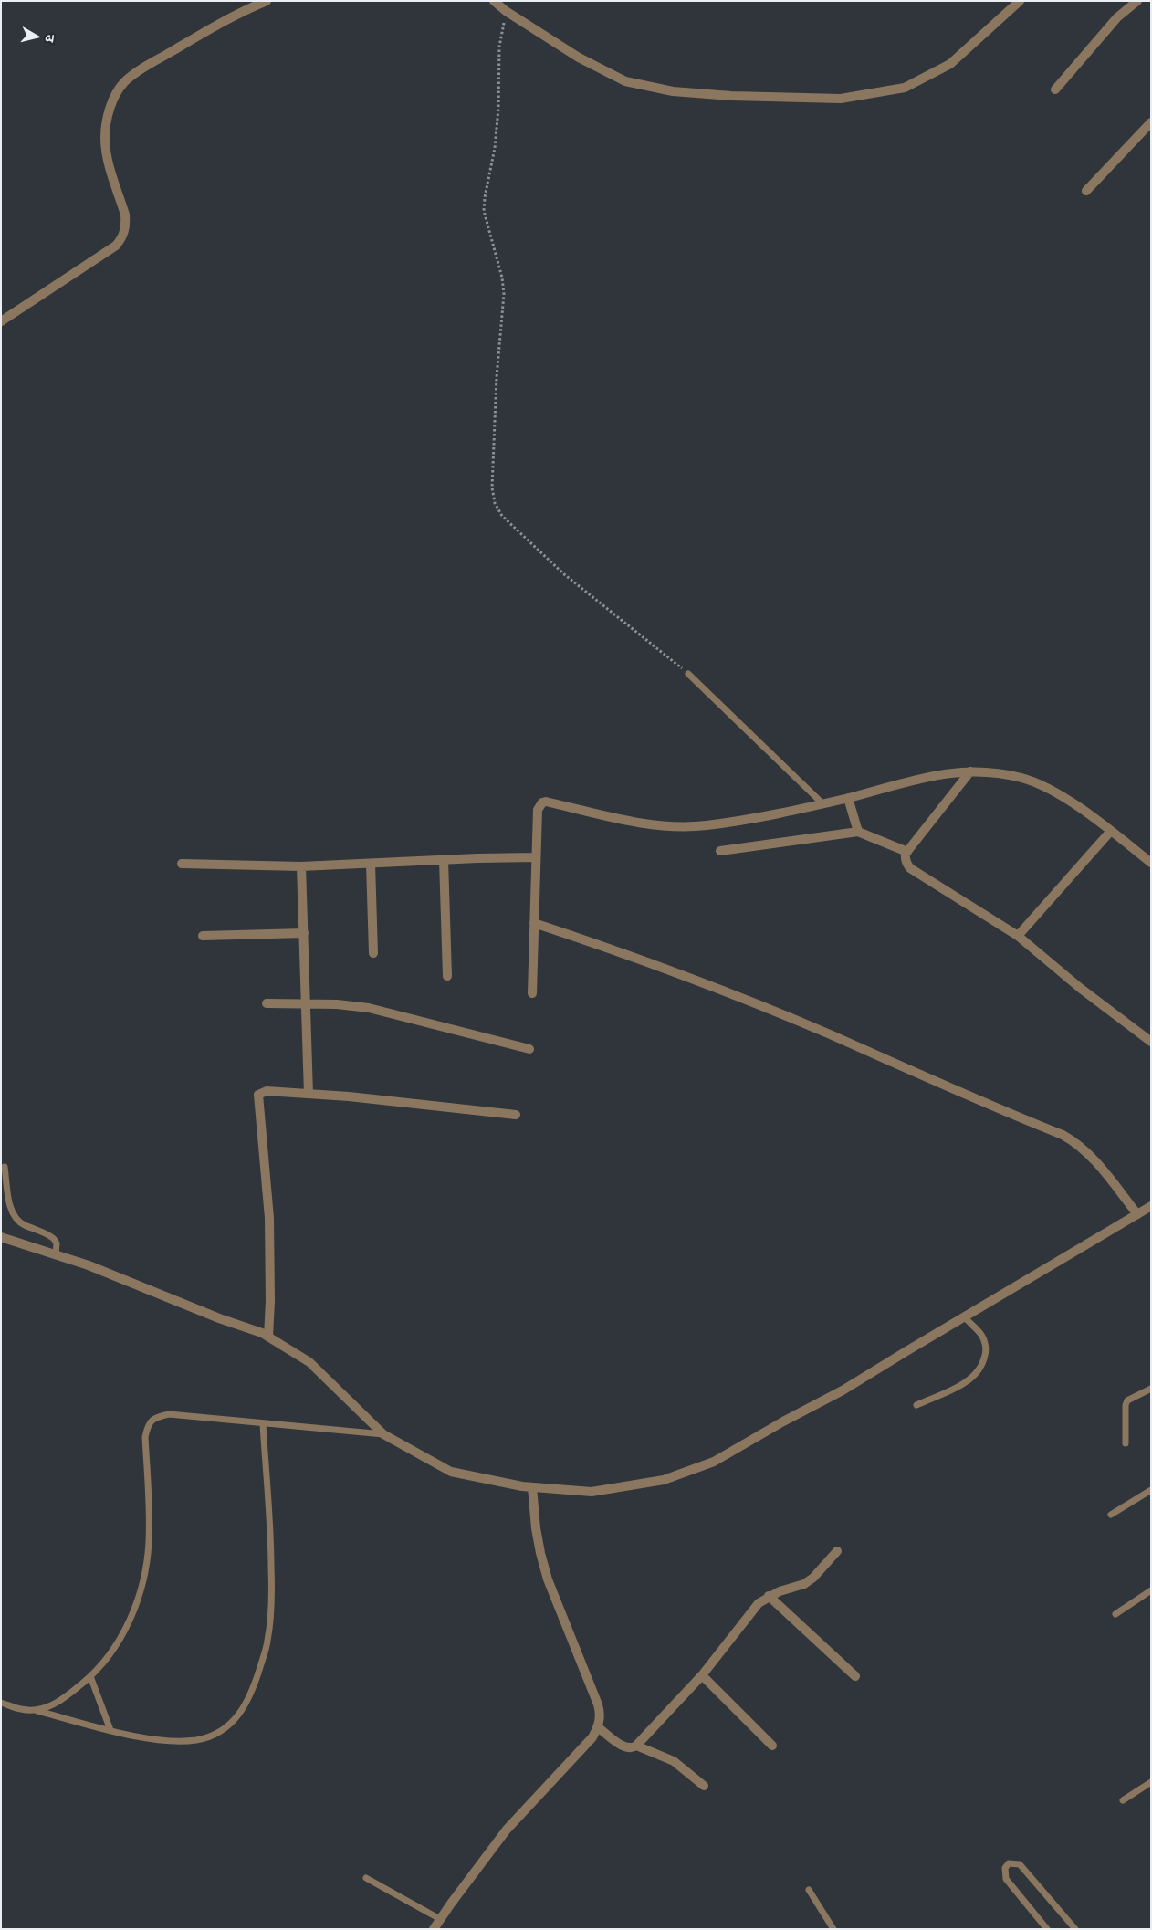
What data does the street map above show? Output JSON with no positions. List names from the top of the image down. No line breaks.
{"north":"right"}
